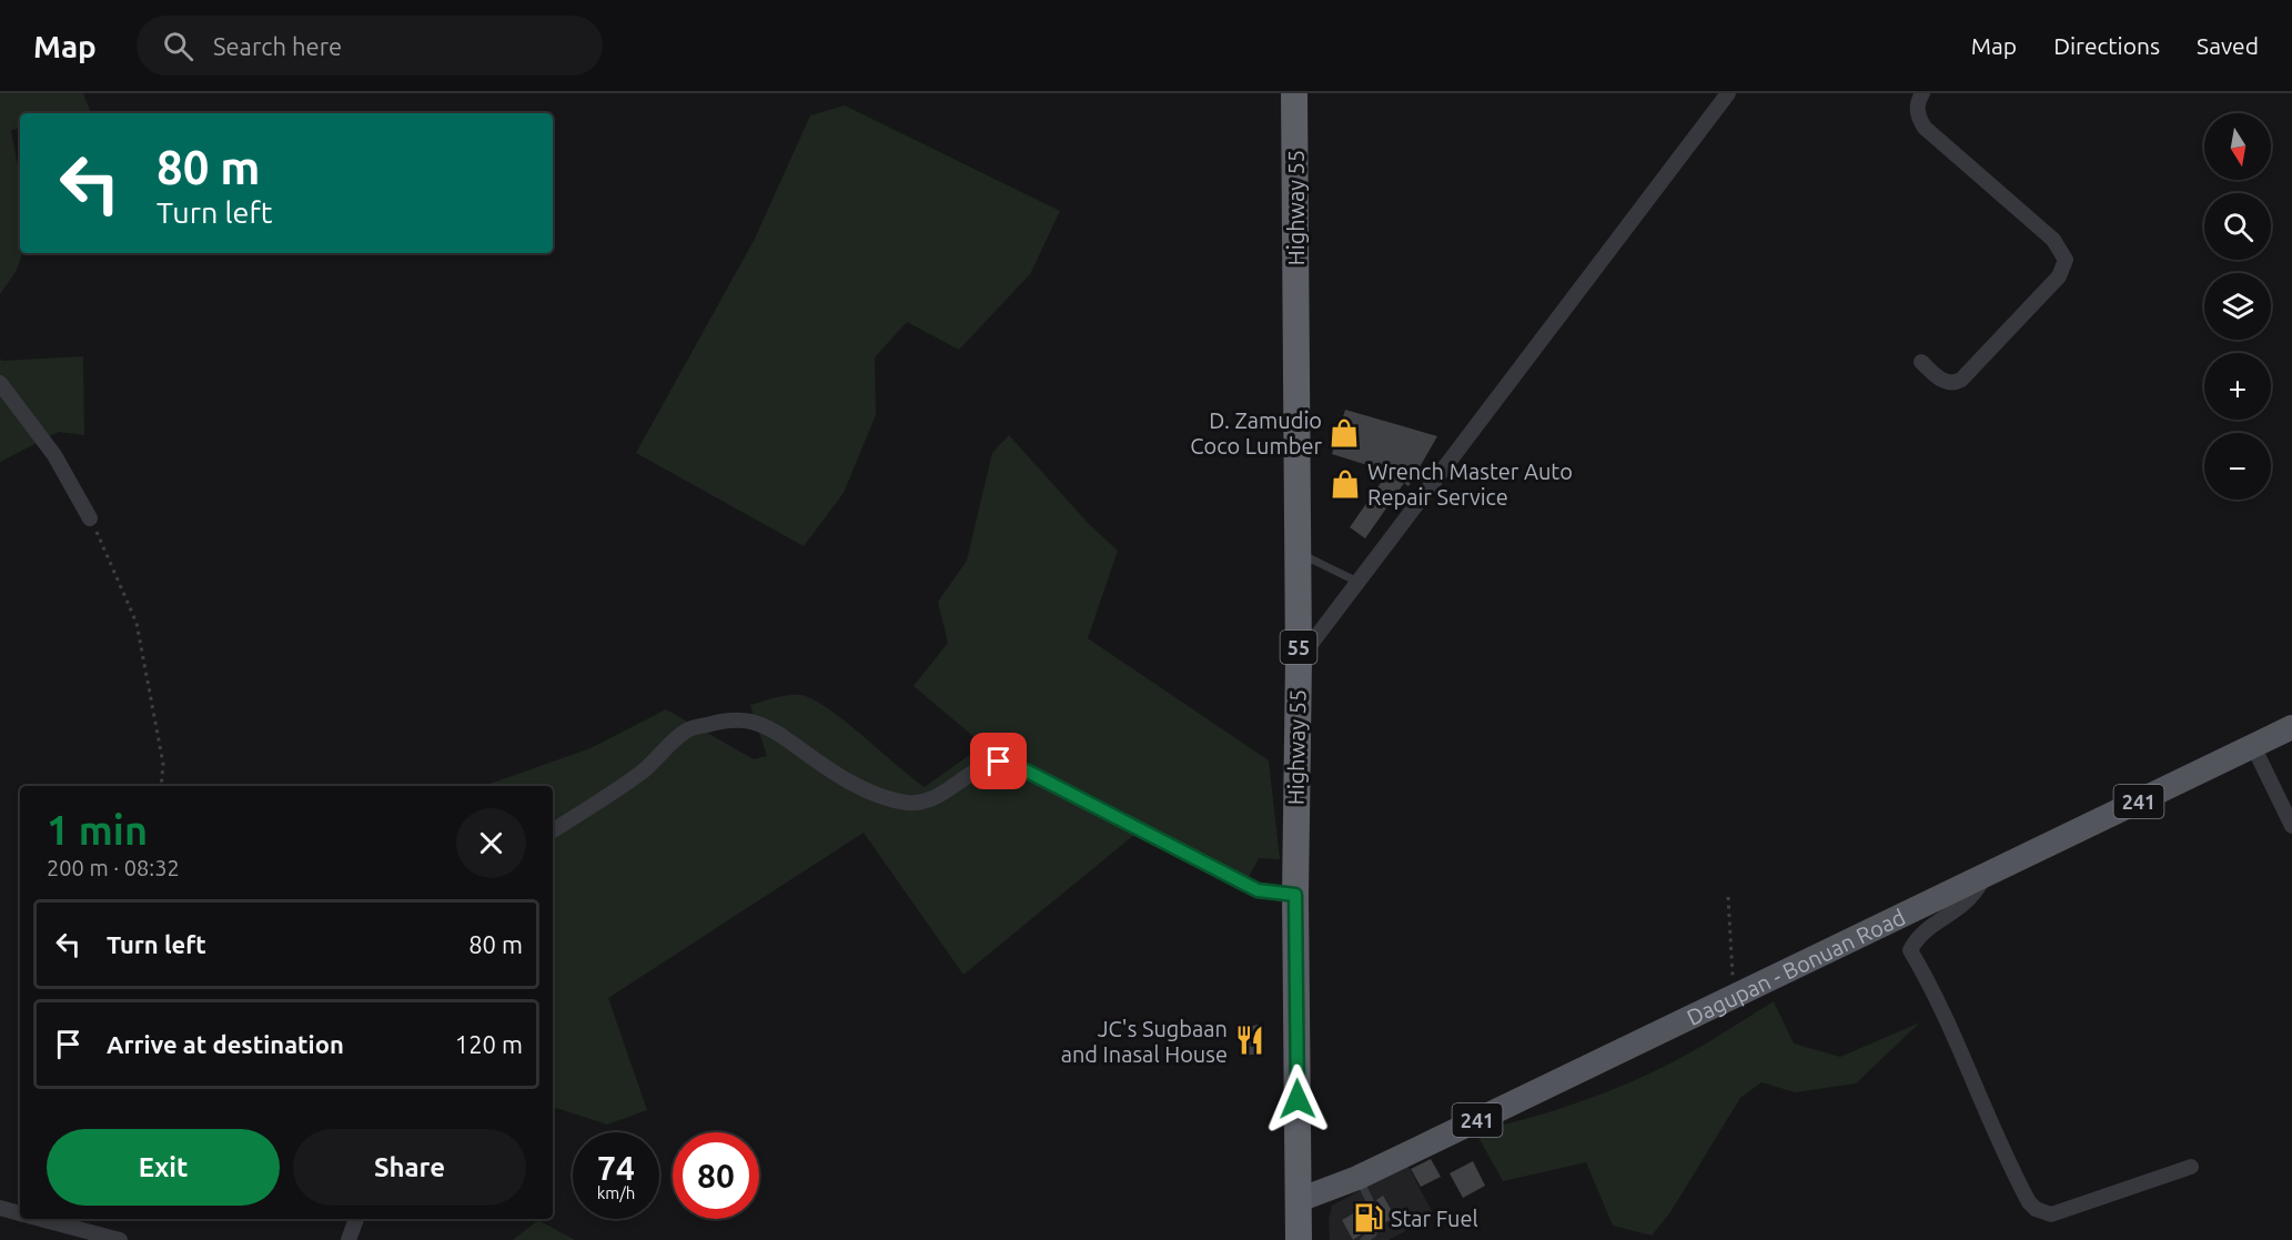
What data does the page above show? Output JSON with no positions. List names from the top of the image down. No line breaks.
{"streets":{"highway":["Highway 55","55"],"main road":["241","Dagupan - Bonuan Road"]},"crossings":[["Highway 55","Dagupan - Bonuan Road"]],"places":{"shop":["D. Zamudio Coco Lumber","Wrench Master Auto Repair Service"],"restaurant":["JC's Sugbaan and Inasal House"],"fuel station":["Star Fuel"]},"north":"bottom","page":{"header":"Map","search":"Search here","nav":["Map","Directions","Saved"],"map_buttons":["+","−"],"turn":["80 m","Turn left"],"heading":["1 min","200 m · 08:32"],"list":[{"name":"Turn left","value":"80 m"},{"name":"Arrive at destination","value":"120 m"}],"buttons":["Exit","Share"],"speed":"74 km/h","limit":"80"}}
